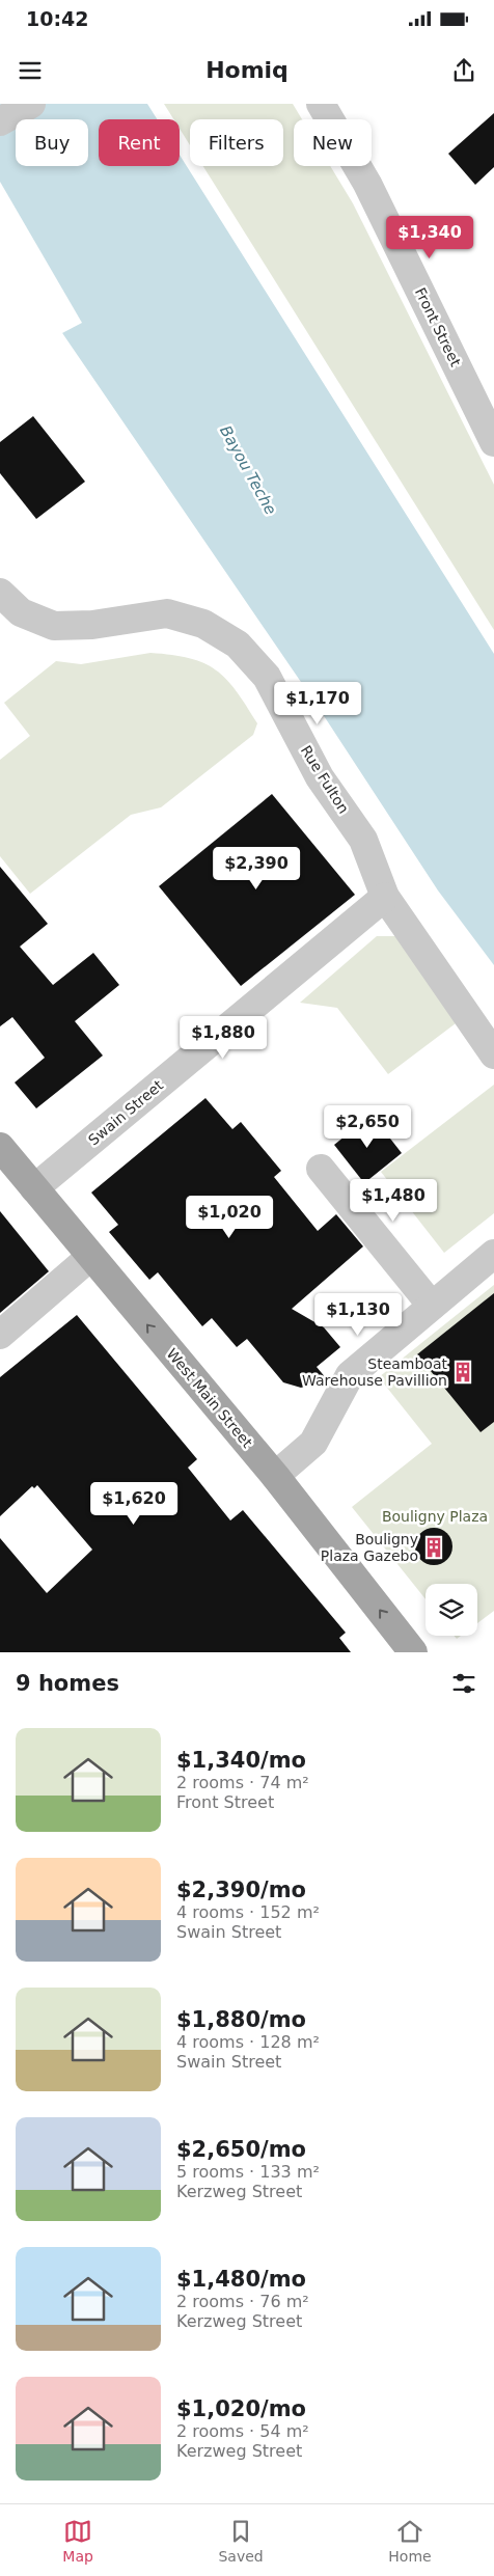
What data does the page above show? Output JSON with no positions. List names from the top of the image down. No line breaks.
{"streets":{"main road":["West Main Street"],"street":["Front Street","Rue Fulton","Swain Street"]},"crossings":[["Rue Fulton","Swain Street"],["Swain Street","West Main Street"]],"one_way":["West Main Street"],"water":["Bayou Teche"],"parks":["Bouligny Plaza"],"places":{"building":["Steamboat Warehouse Pavillion","Bouligny Plaza Gazebo"]},"page":{"status":"10:42","header":"Homiq","chip":["Buy","Rent","Filters","New"],"price":["$1,340","$1,170","$2,390","$1,880","$2,650","$1,480","$1,020","$1,130","$1,620"],"heading":"9 homes","list":[{"name":"$1,340/mo","note":"2 rooms · 74 m² · Front Street"},{"name":"$2,390/mo","note":"4 rooms · 152 m² · Swain Street"},{"name":"$1,880/mo","note":"4 rooms · 128 m² · Swain Street"},{"name":"$2,650/mo","note":"5 rooms · 133 m² · Kerzweg Street"},{"name":"$1,480/mo","note":"2 rooms · 76 m² · Kerzweg Street"},{"name":"$1,020/mo","note":"2 rooms · 54 m² · Kerzweg Street"}],"tabs":["Map","Saved","Home"]}}
